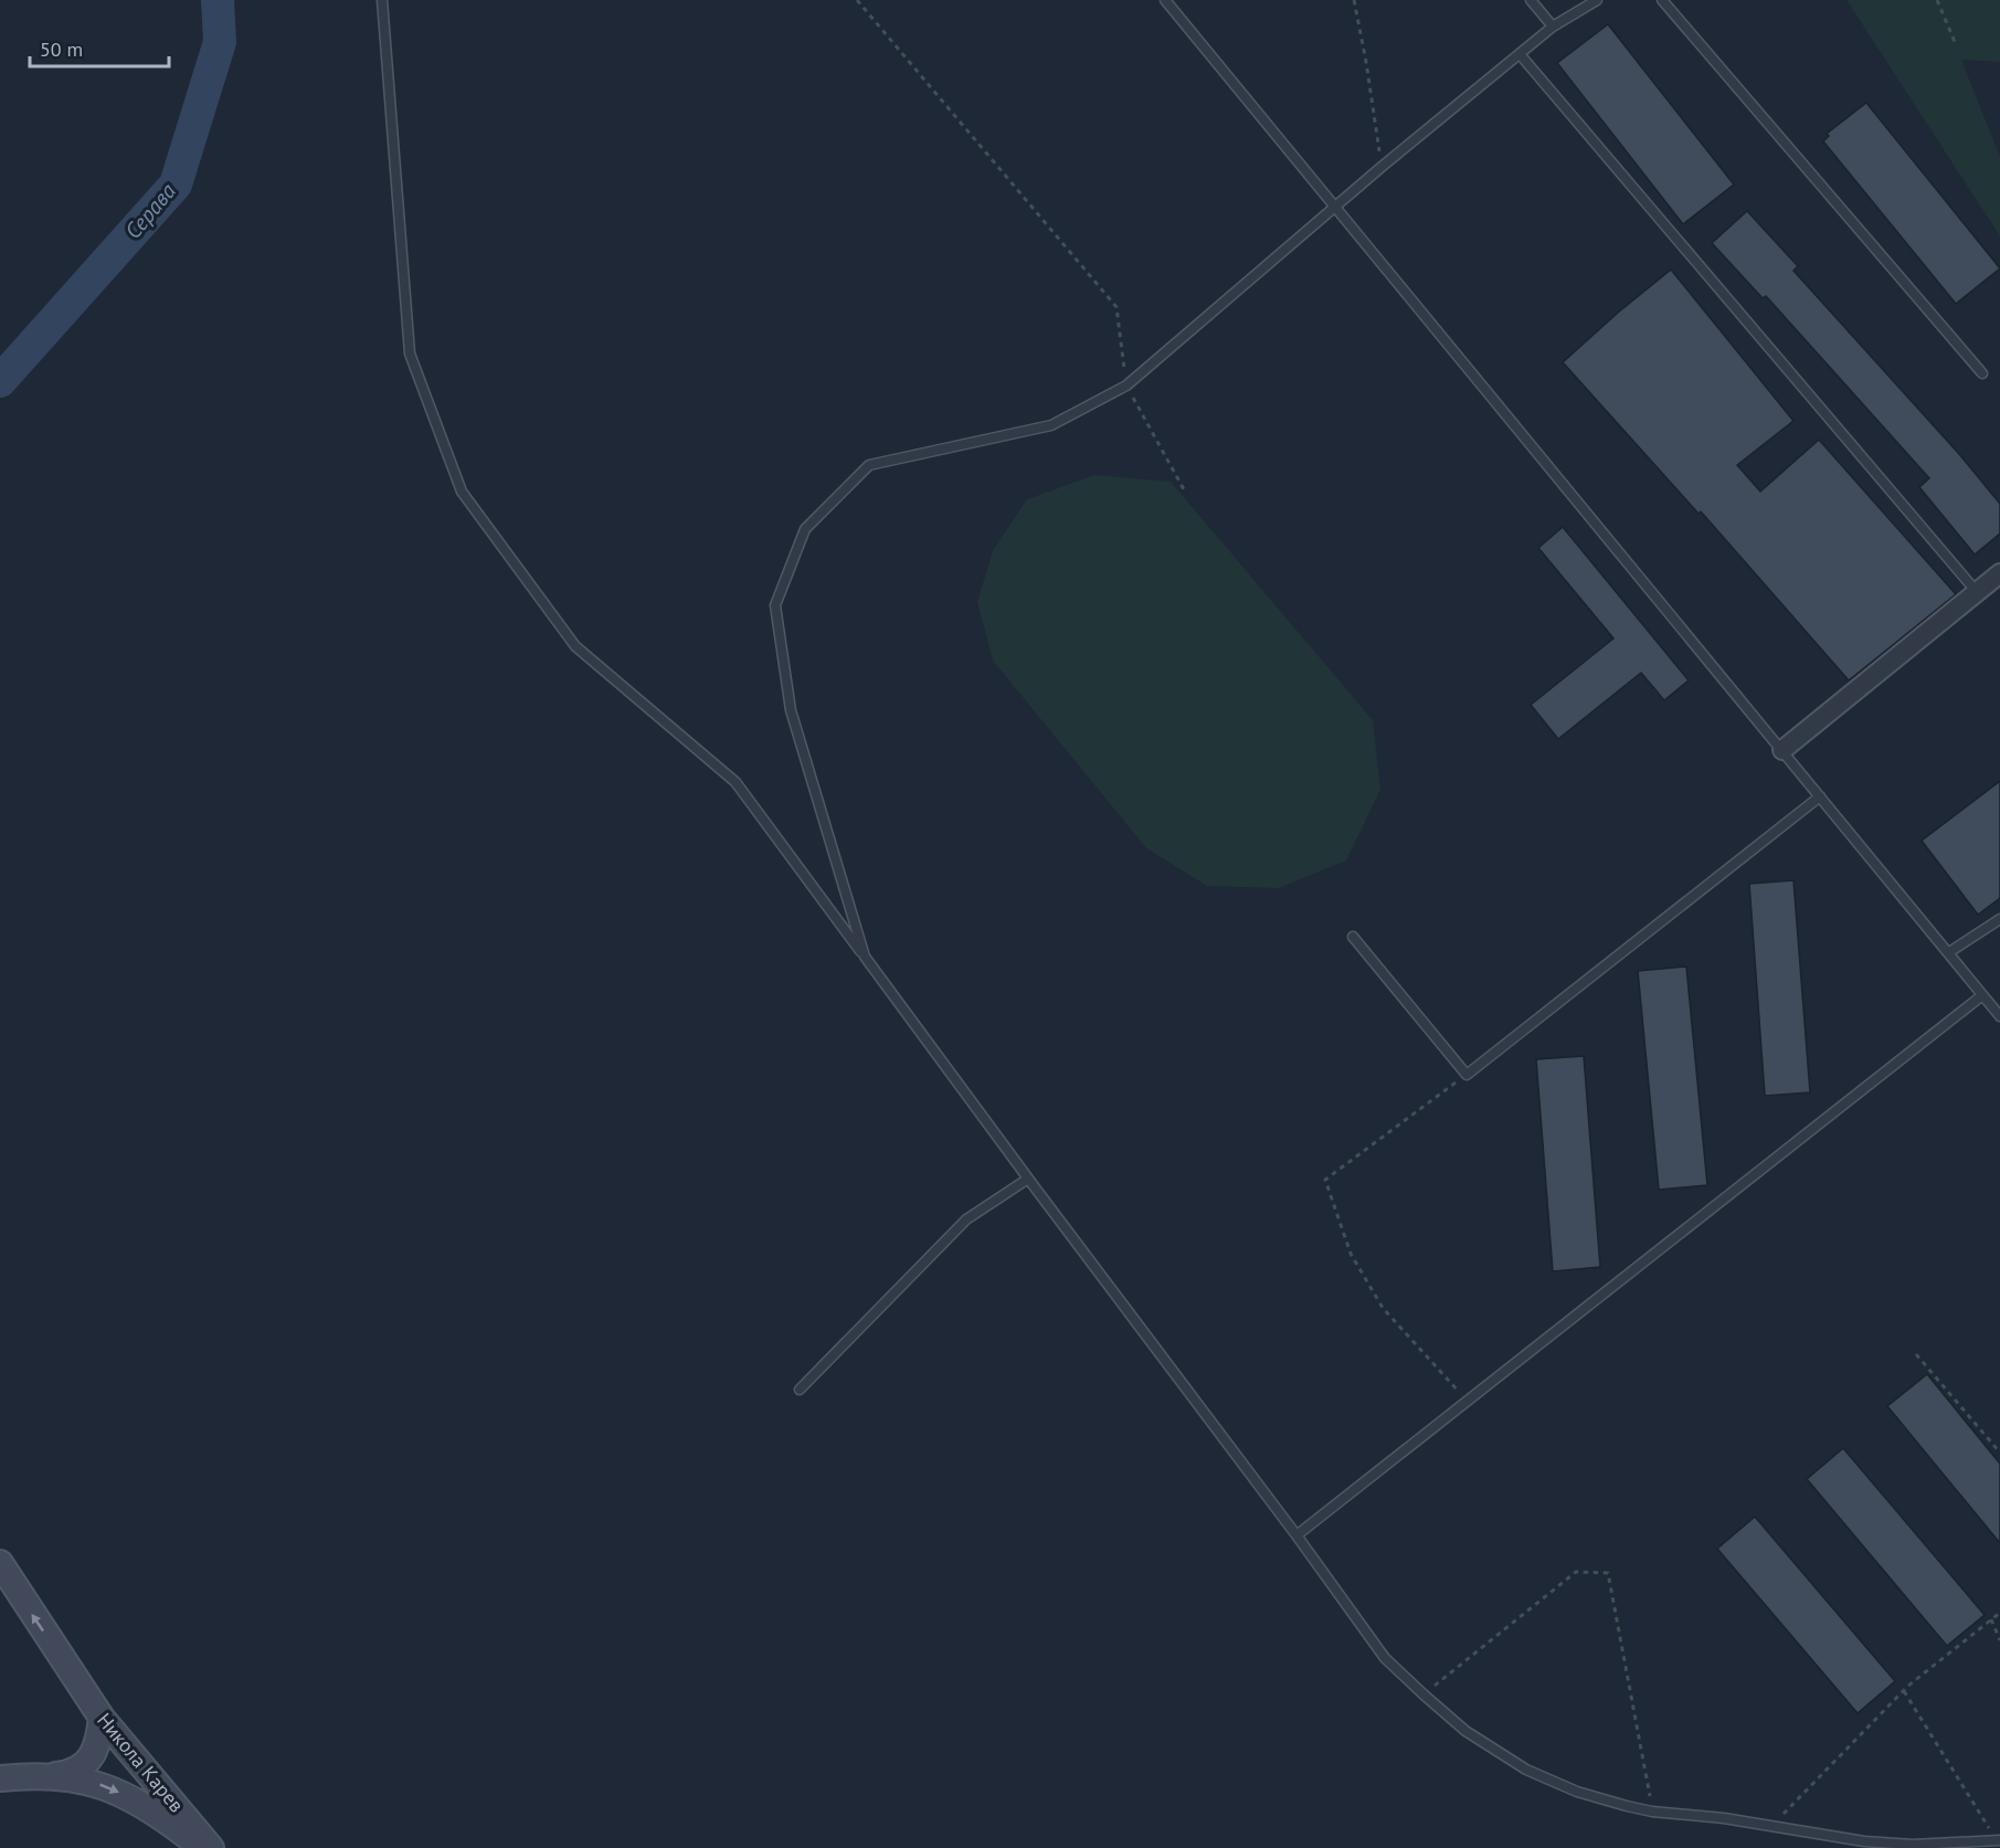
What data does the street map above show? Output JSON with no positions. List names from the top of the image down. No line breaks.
{"streets":{"street":["Никола Карев"]},"one_way":["Никола Карев"],"water":["Серава"],"scale_bar":"50 m"}
